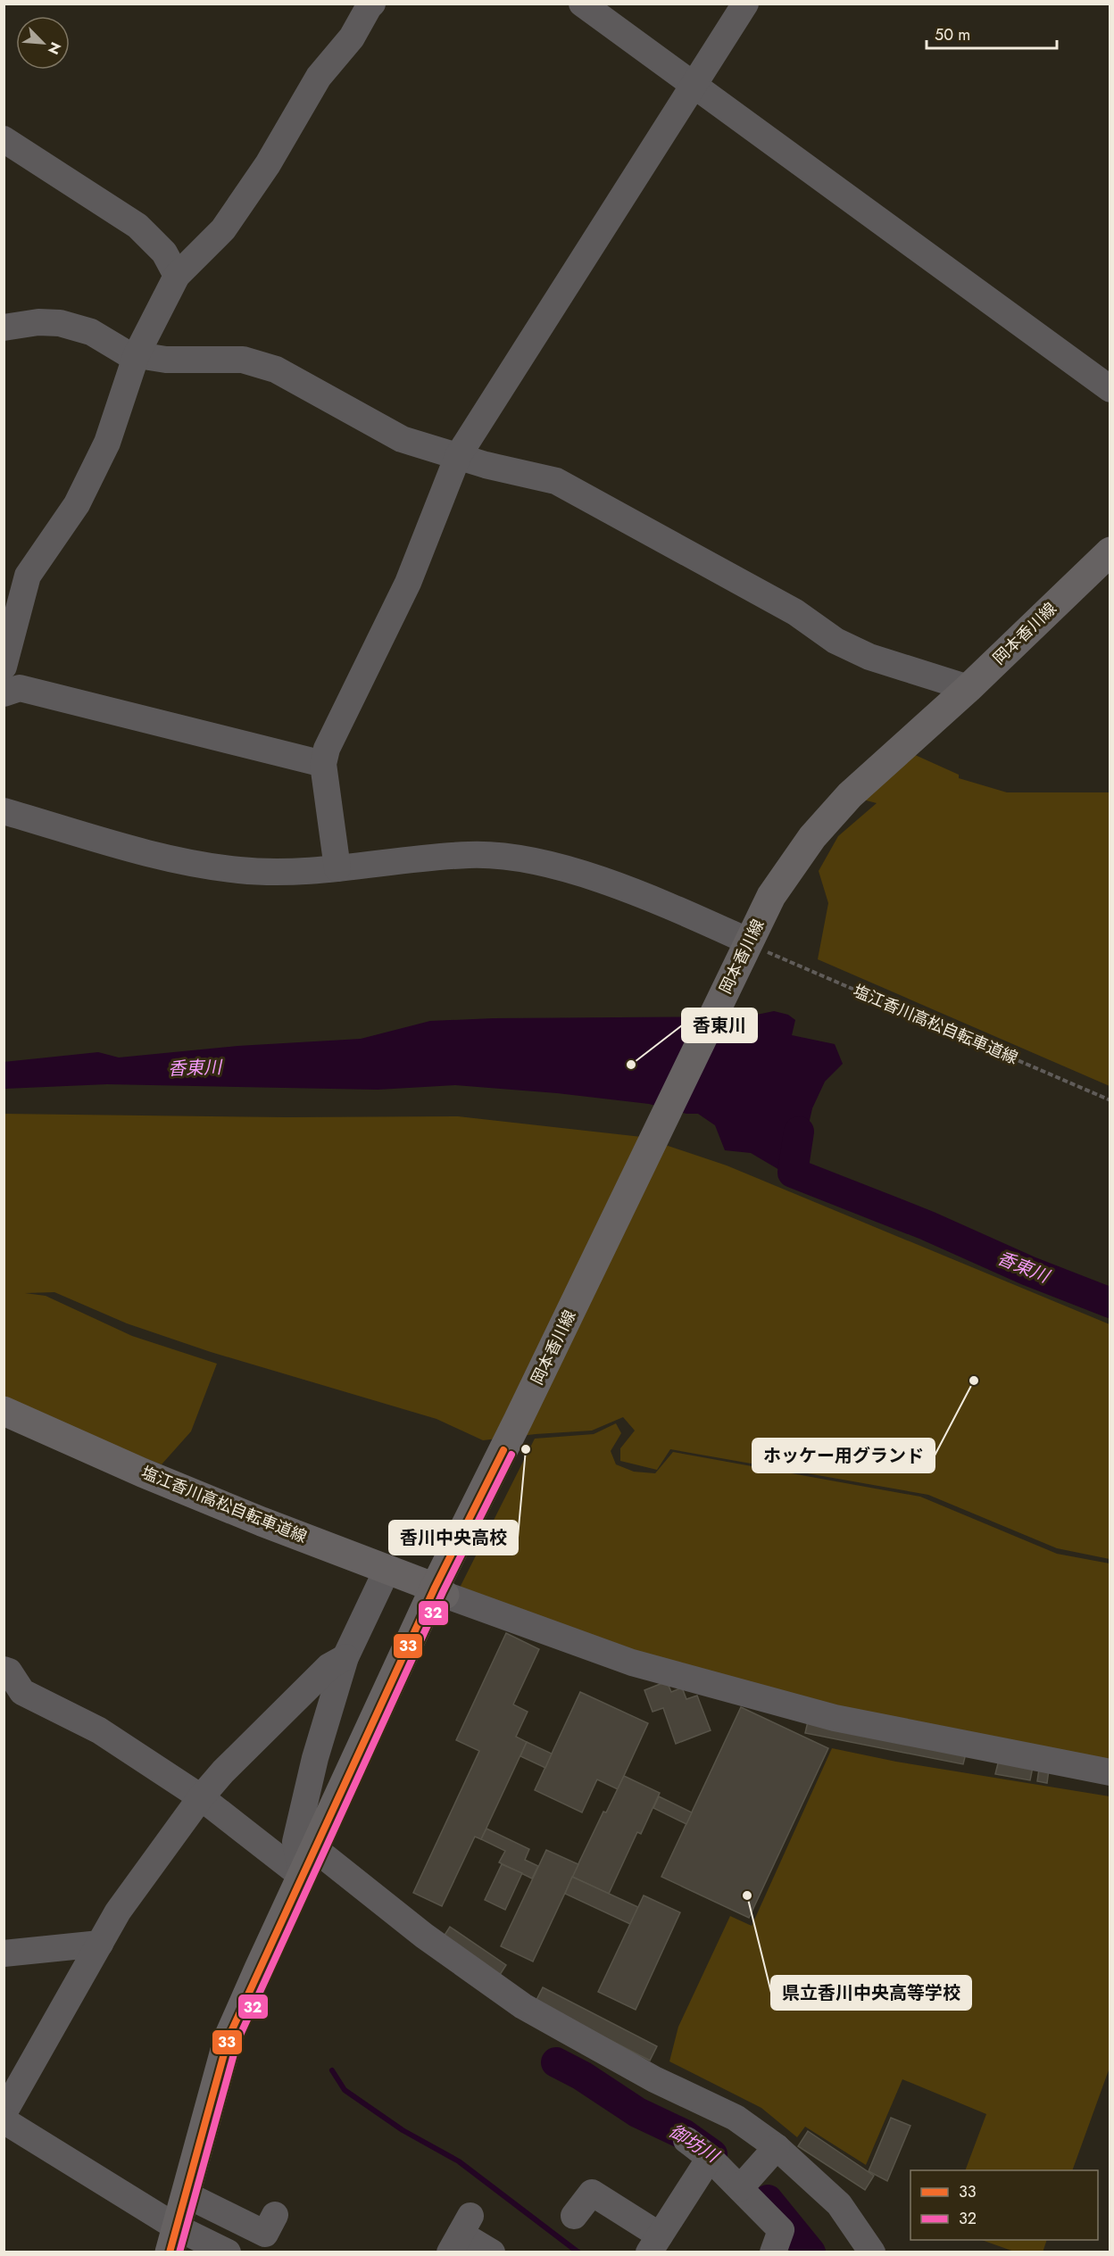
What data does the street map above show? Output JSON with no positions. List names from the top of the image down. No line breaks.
{"streets":{"main road":["岡本香川線","塩江香川高松自転車道線"]},"crossings":[["岡本香川線","塩江香川高松自転車道線"]],"water":["香東川","御坊川"],"places":["香東川","ホッケー用グランド","香川中央高校","県立香川中央高等学校"],"lines":["transit line 33","transit line 32"],"legend":["33","32"],"scale_bar":"50 m","north":"bottom right"}
